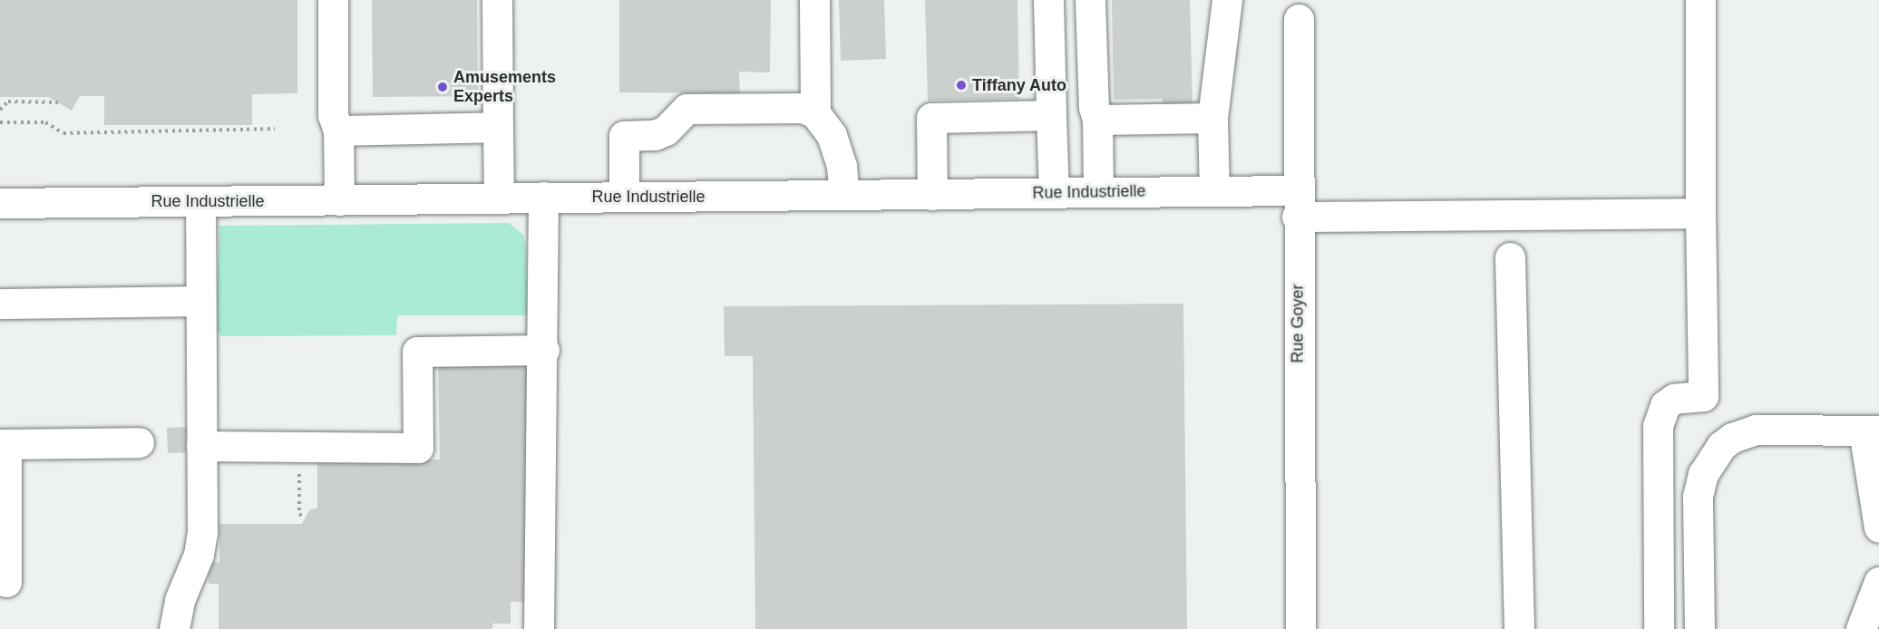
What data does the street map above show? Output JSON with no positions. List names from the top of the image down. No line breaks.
{"streets":{"street":["Rue Industrielle","Rue Goyer"]},"crossings":[["Rue Industrielle","Rue Goyer"]],"places":["Tiffany Auto","Amusements Experts"]}
